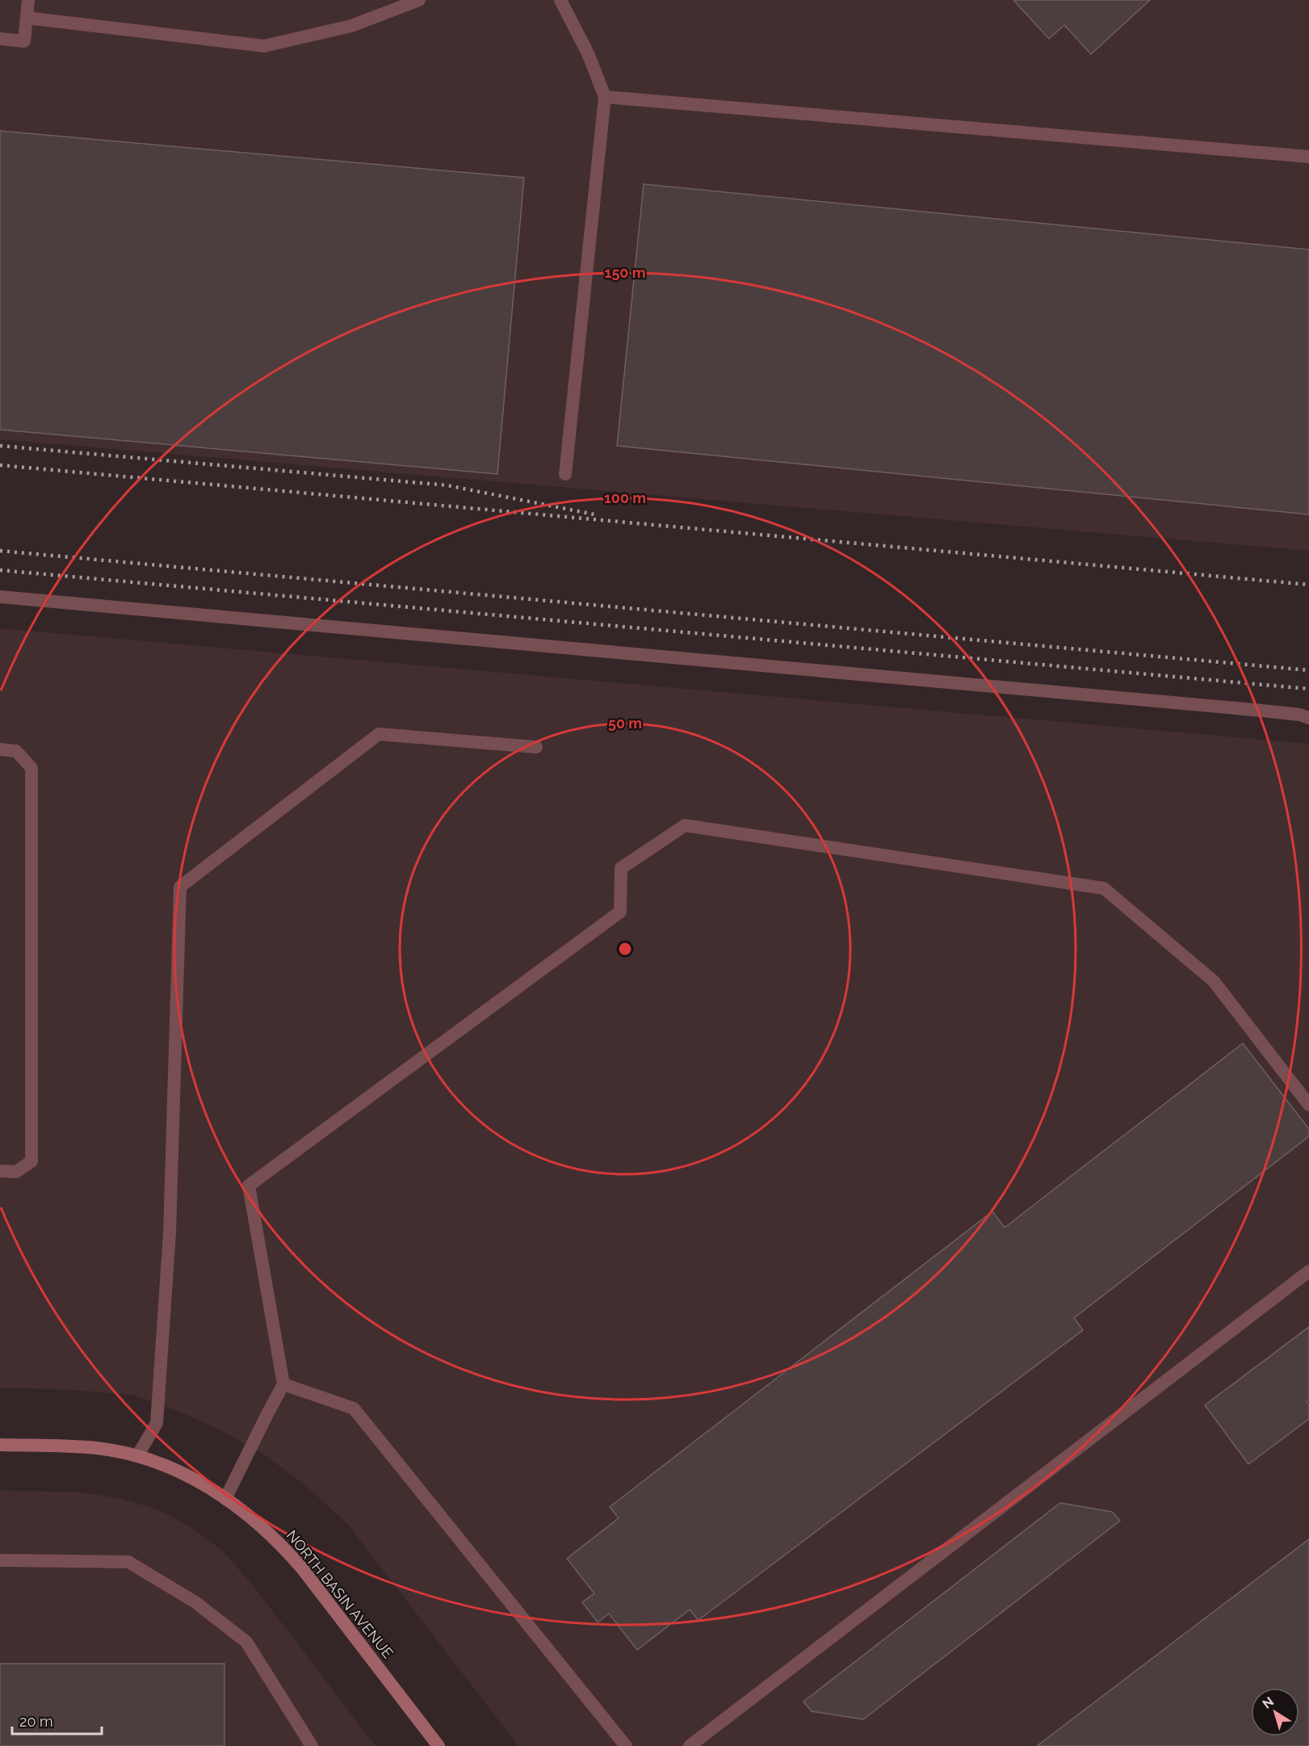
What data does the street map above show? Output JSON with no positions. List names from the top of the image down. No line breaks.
{"streets":{"main road":["NORTH BASIN AVENUE"]},"scale_bar":"20 m","north":"top left","rings":["150 m","100 m","50 m"]}
